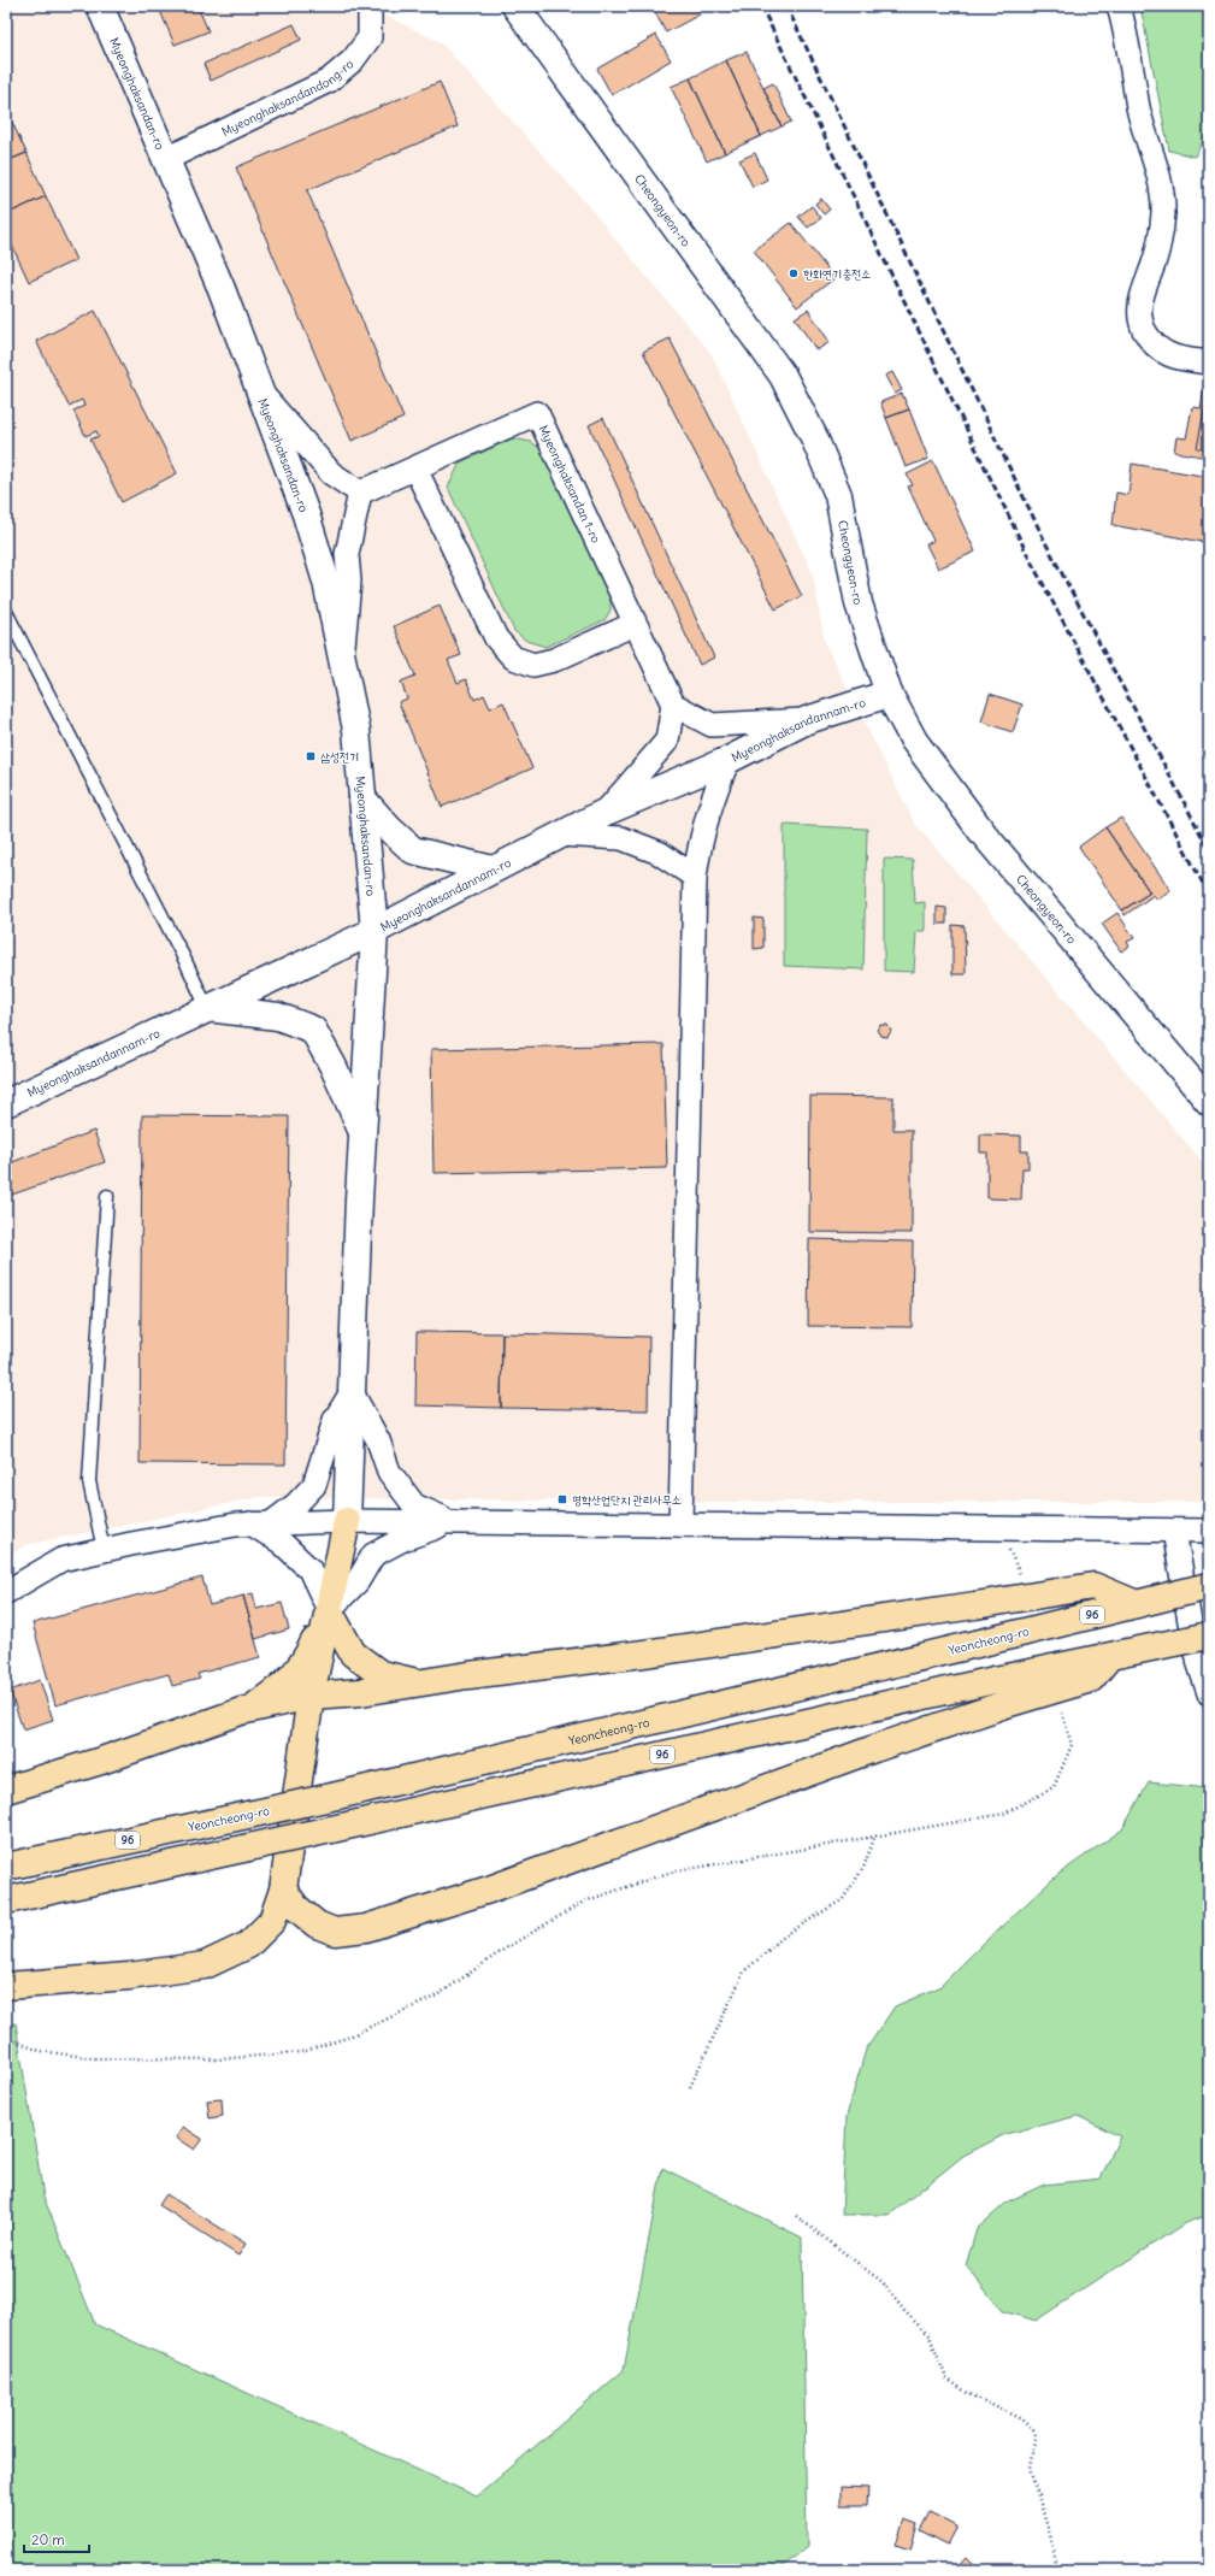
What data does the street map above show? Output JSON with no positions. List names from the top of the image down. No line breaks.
{"streets":{"highway":["96","Yeoncheong-ro"],"street":["Myeonghaksandan-ro","Myeonghaksandandong-ro","Cheongyeon-ro","Myeonghaksandan 1-ro","Myeonghaksandannam-ro"]},"crossings":[["Myeonghaksandan-ro","Myeonghaksandandong-ro"],["Myeonghaksandan-ro","Myeonghaksandannam-ro"],["Cheongyeon-ro","Myeonghaksandannam-ro"]],"places":{"other":["한화연기충전소"],"transit":["삼성전기","명학산업단지 관리사무소"]},"scale_bar":"20 m"}
